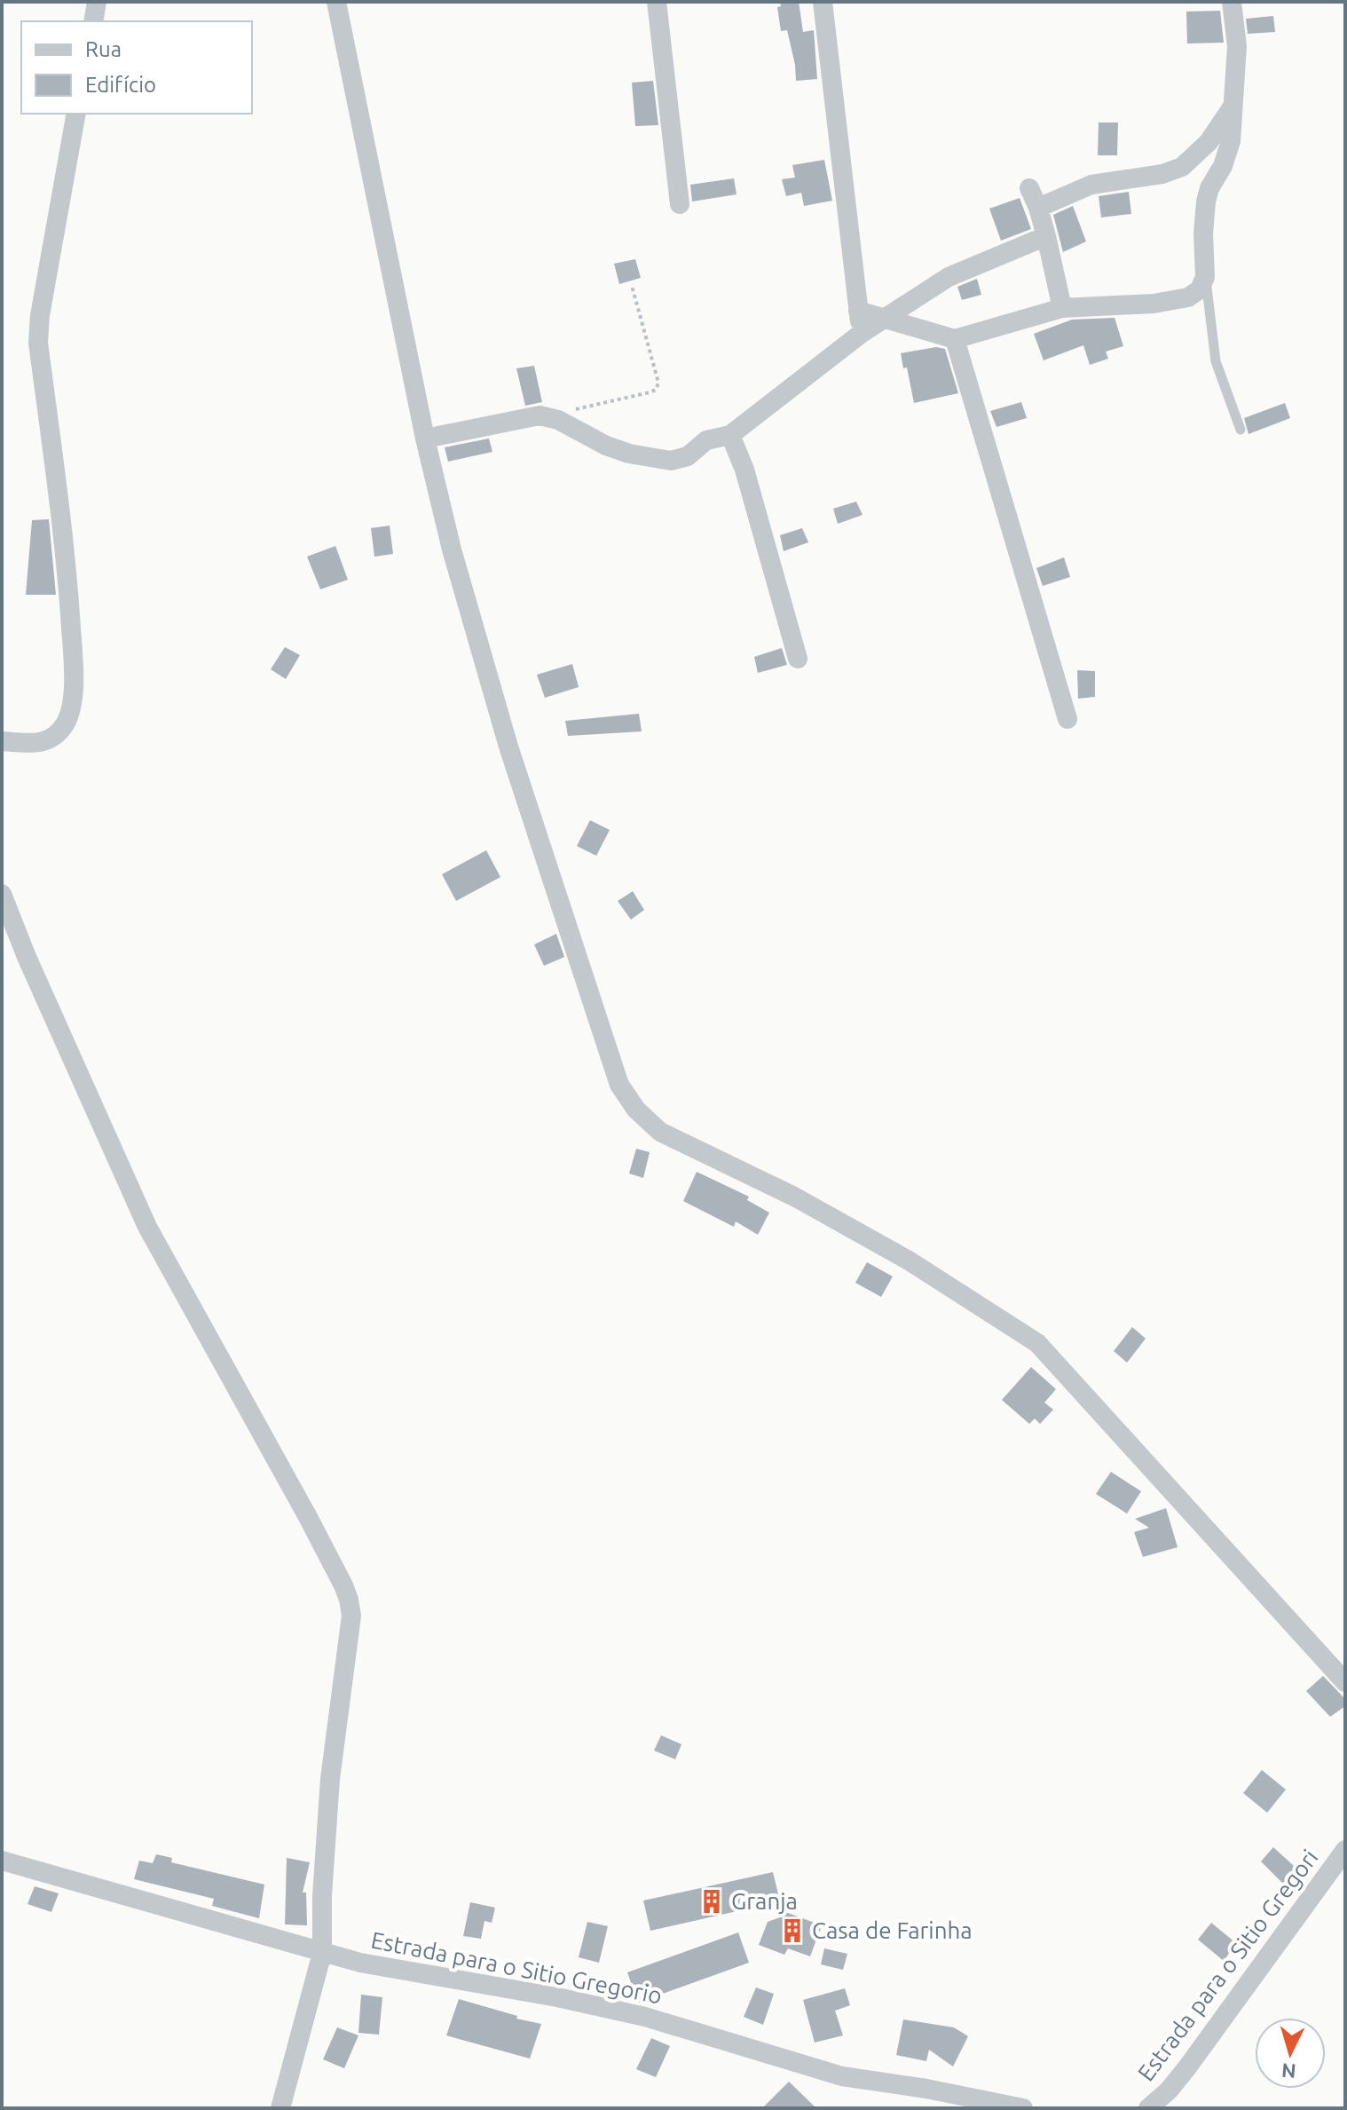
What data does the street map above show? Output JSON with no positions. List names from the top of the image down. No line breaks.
{"streets":{"street":["Estrada para o Sitio Gregori","Estrada para o Sitio Gregorio"]},"places":{"building":["Granja","Casa de Farinha"]},"legend":["Rua","Edifício"],"north":"bottom"}
